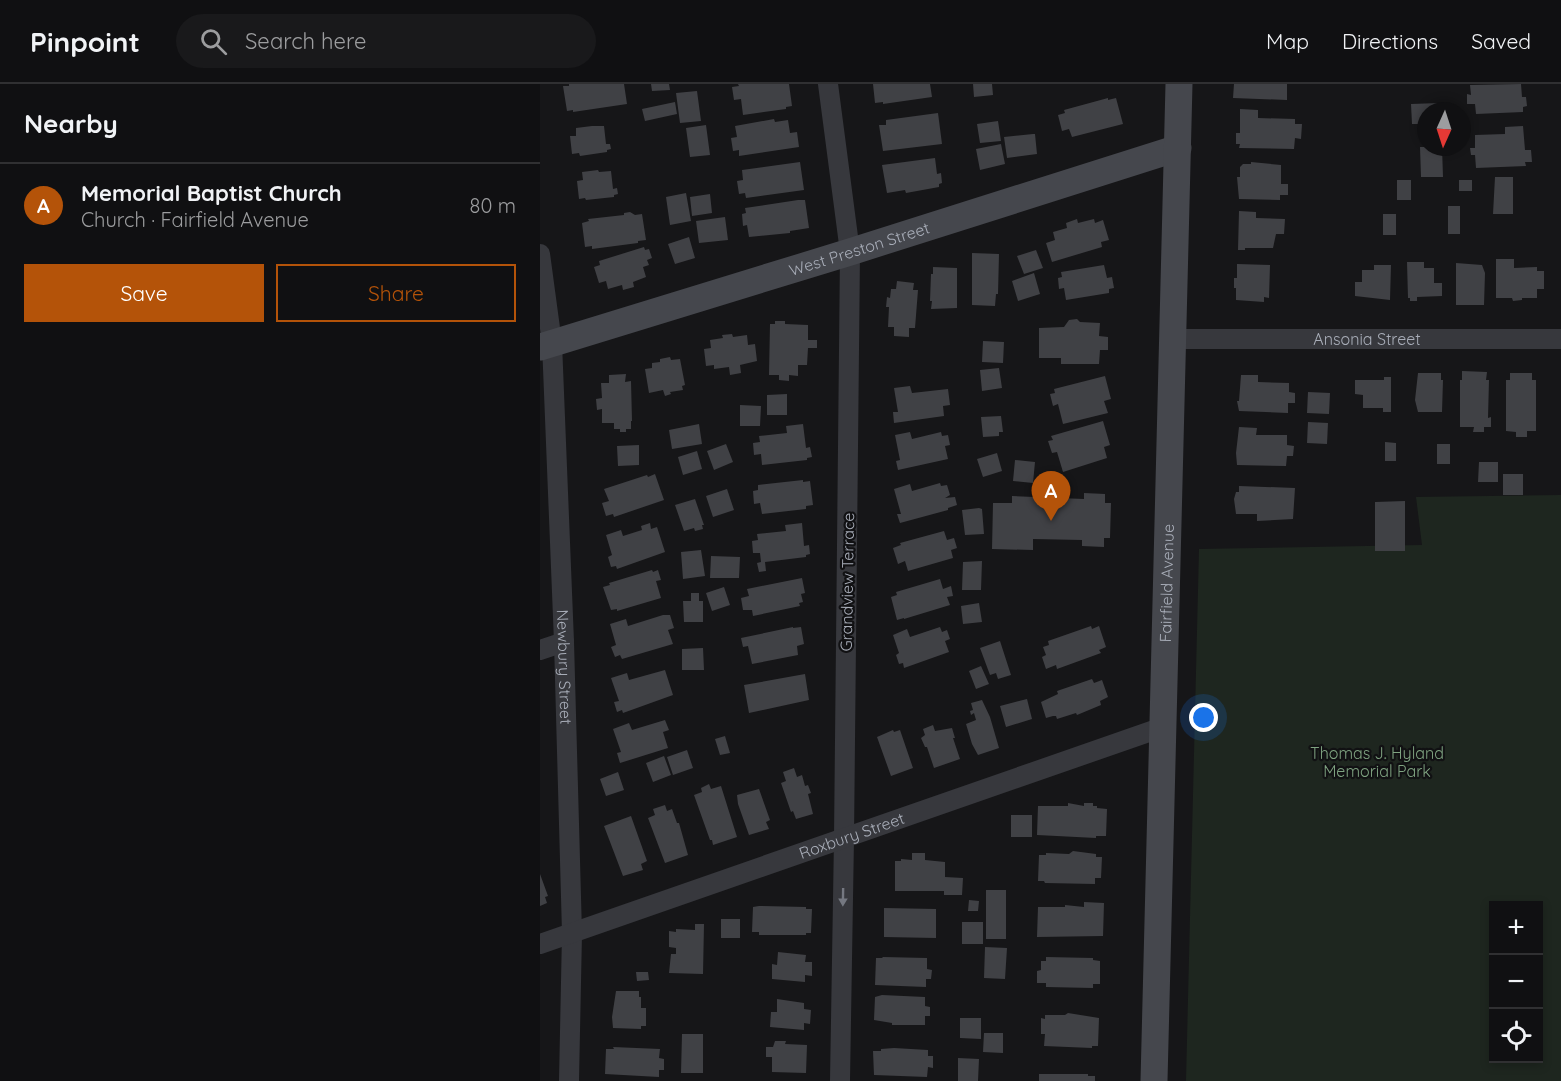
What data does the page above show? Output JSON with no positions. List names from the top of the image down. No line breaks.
{"streets":{"main road":["West Preston Street","Fairfield Avenue"],"street":["Ansonia Street","Grandview Terrace","Newbury Street","Roxbury Street"]},"crossings":[["West Preston Street","Grandview Terrace"],["West Preston Street","Fairfield Avenue"],["West Preston Street","Newbury Street"],["Ansonia Street","Fairfield Avenue"],["Grandview Terrace","Roxbury Street"],["Fairfield Avenue","Roxbury Street"],["Newbury Street","Roxbury Street"]],"parks":["Thomas J. Hyland Memorial Park"],"north":"bottom","page":{"header":"Pinpoint","search":"Search here","nav":["Map","Directions","Saved"],"heading":"Nearby","list":[{"mark":"A","name":"Memorial Baptist Church","note":"Church · Fairfield Avenue","value":"80 m"}],"buttons":["Save","Share"],"pins":"A","map_buttons":["+","−"]}}
